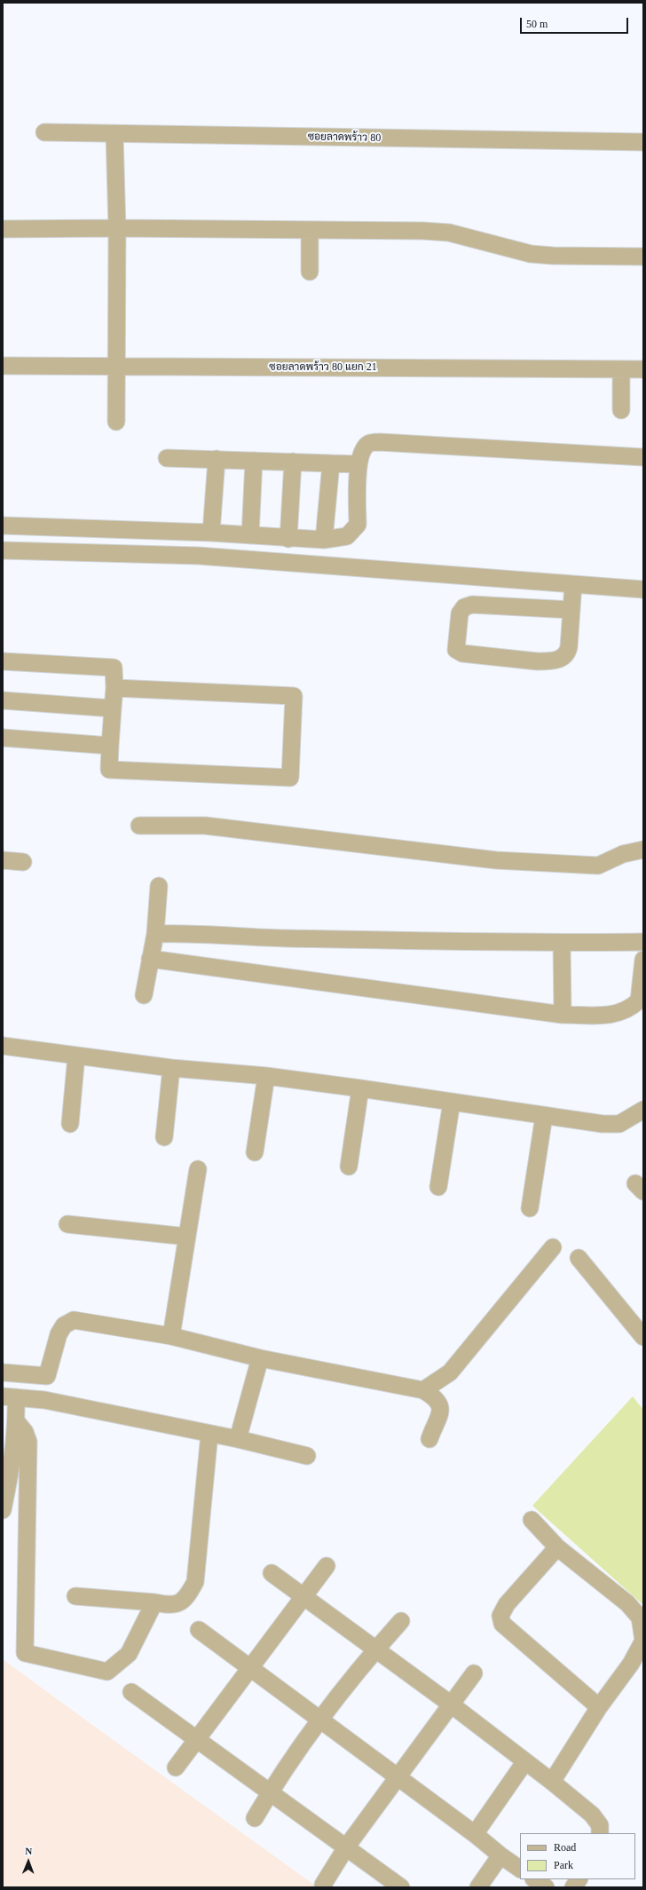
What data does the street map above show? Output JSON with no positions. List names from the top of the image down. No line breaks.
{"streets":{"street":["ซอยลาดพร้าว 80","ซอยลาดพร้าว 80 แยก 21"]},"legend":["Road","Park"],"scale_bar":"50 m","north":"top"}
